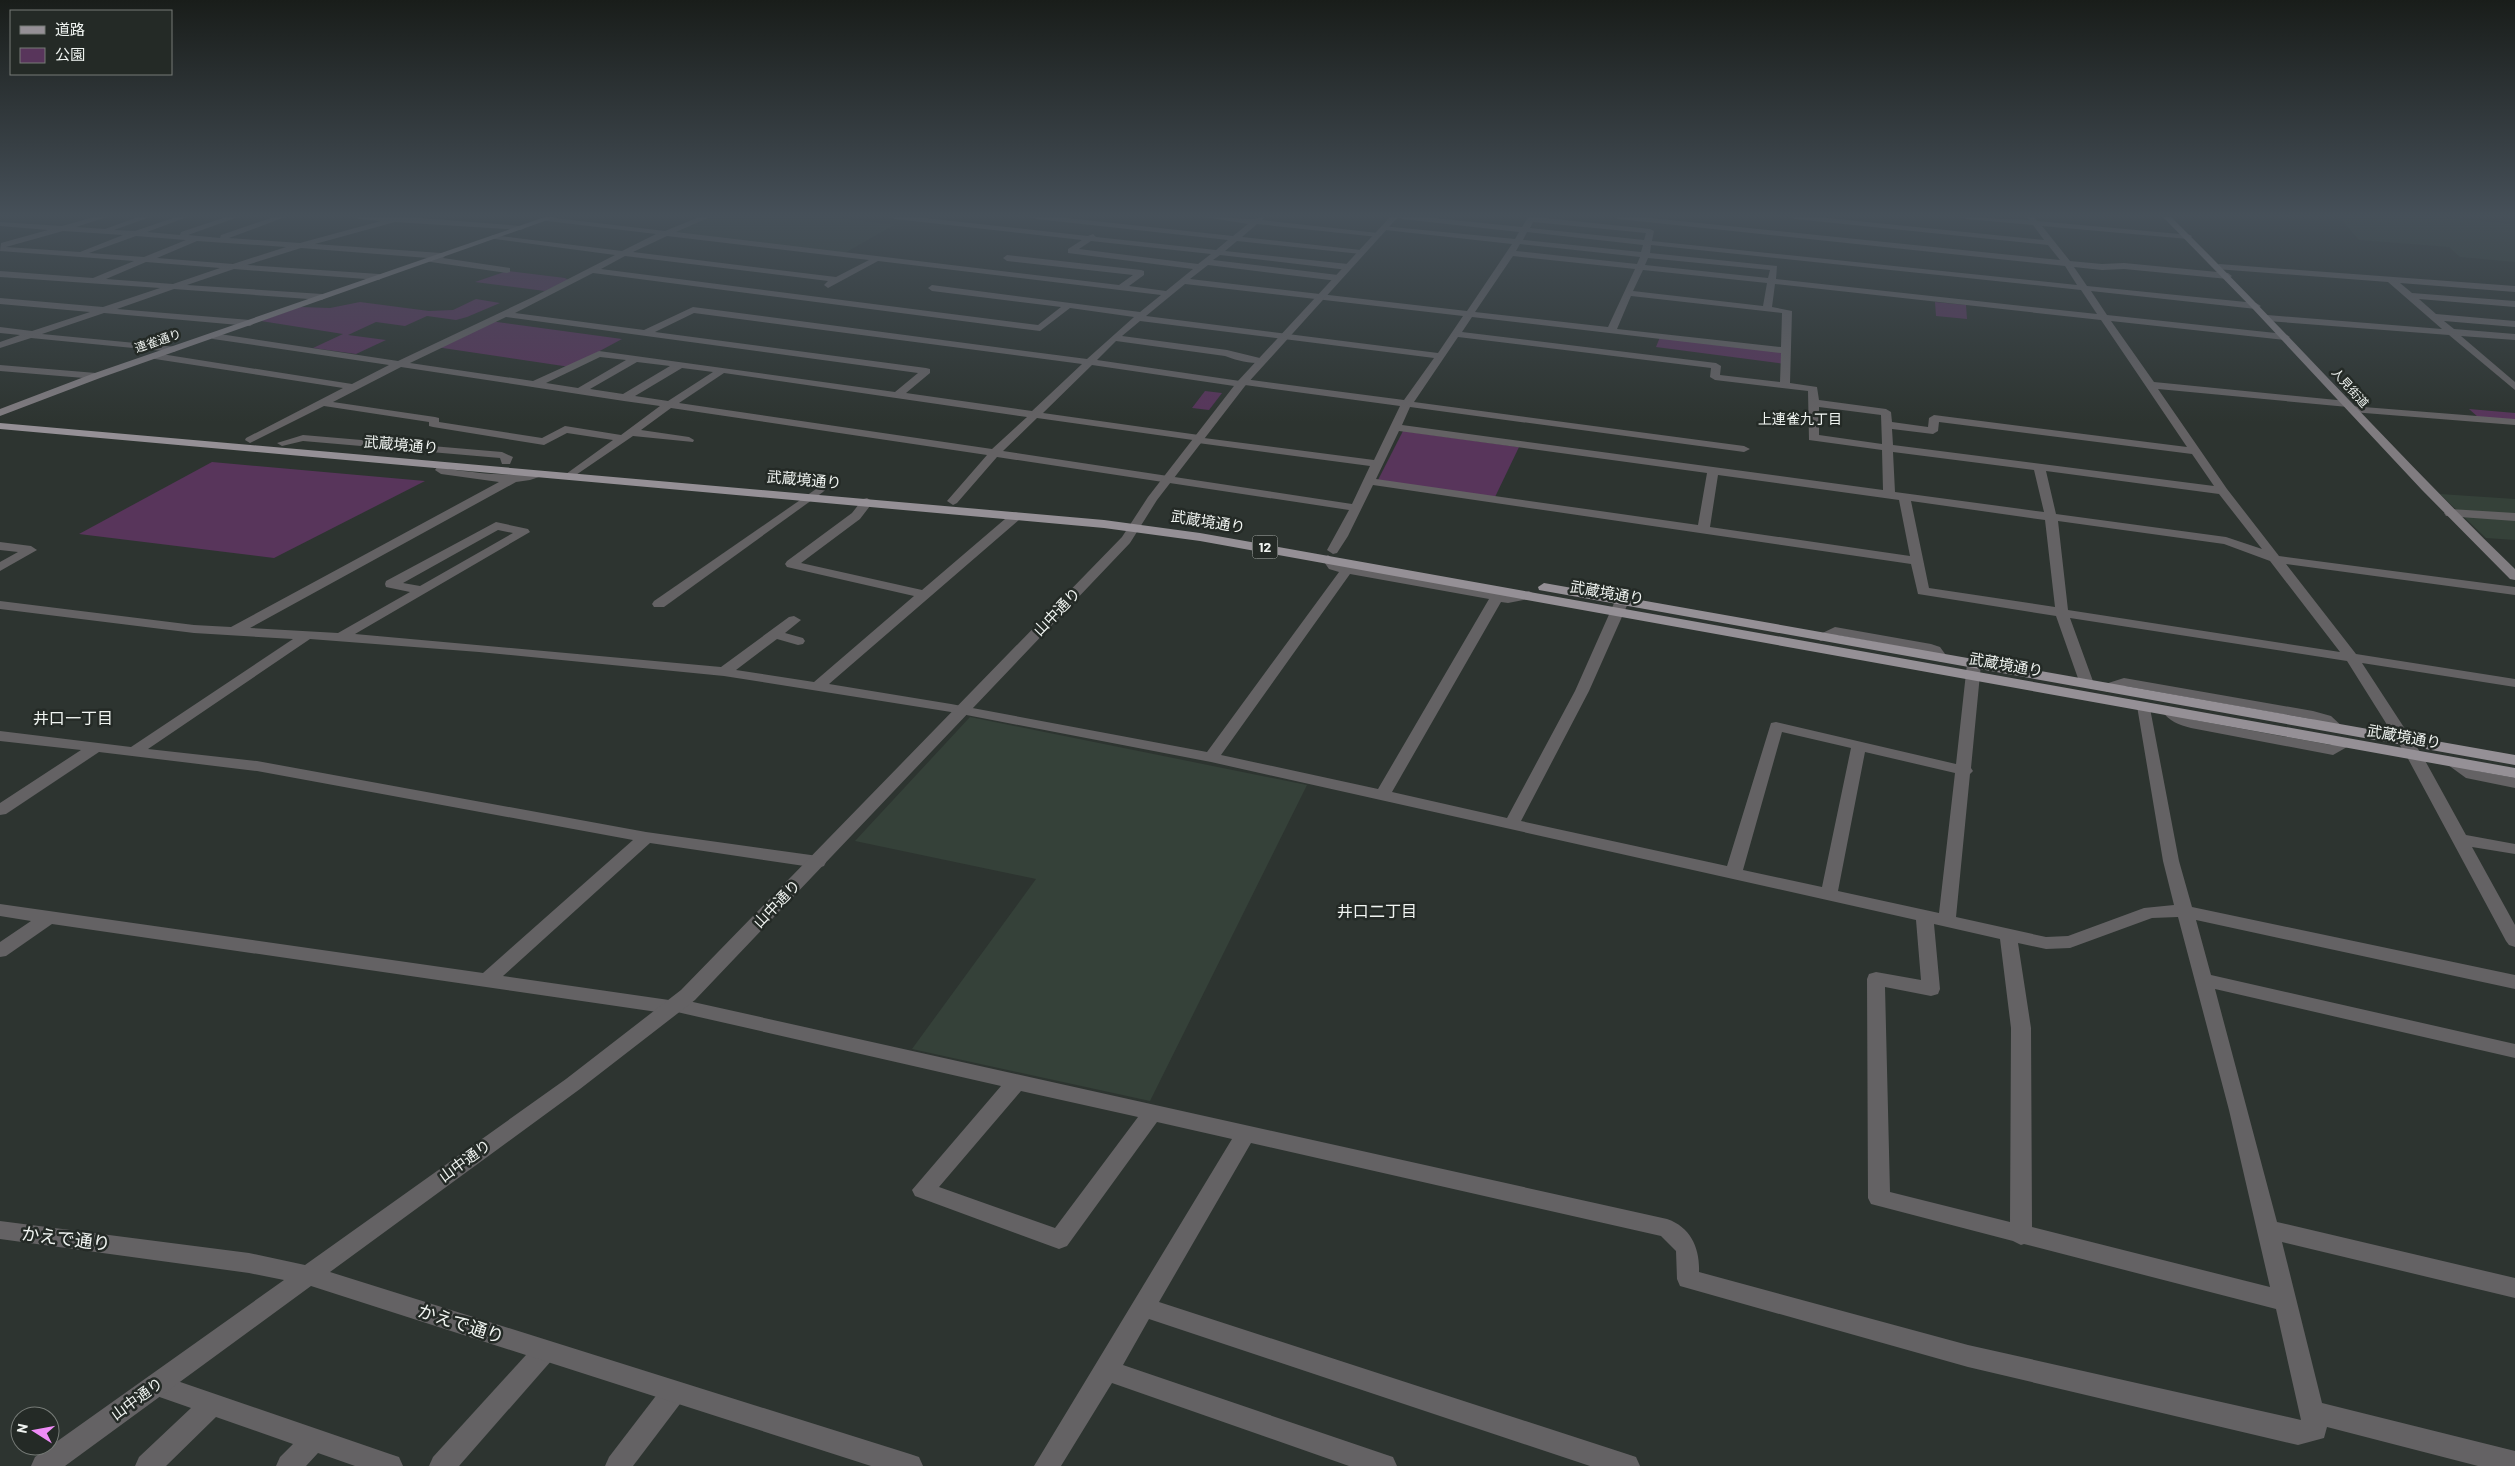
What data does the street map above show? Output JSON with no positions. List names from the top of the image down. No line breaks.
{"streets":{"main road":["連雀通り","人見街道","武蔵境通り","12"],"street":["山中通り","かえで通り"]},"crossings":[["武蔵境通り","山中通り"],["山中通り","かえで通り"]],"districts":["上連雀九丁目","井口一丁目","井口二丁目"],"legend":["道路","公園"],"north":"left"}
